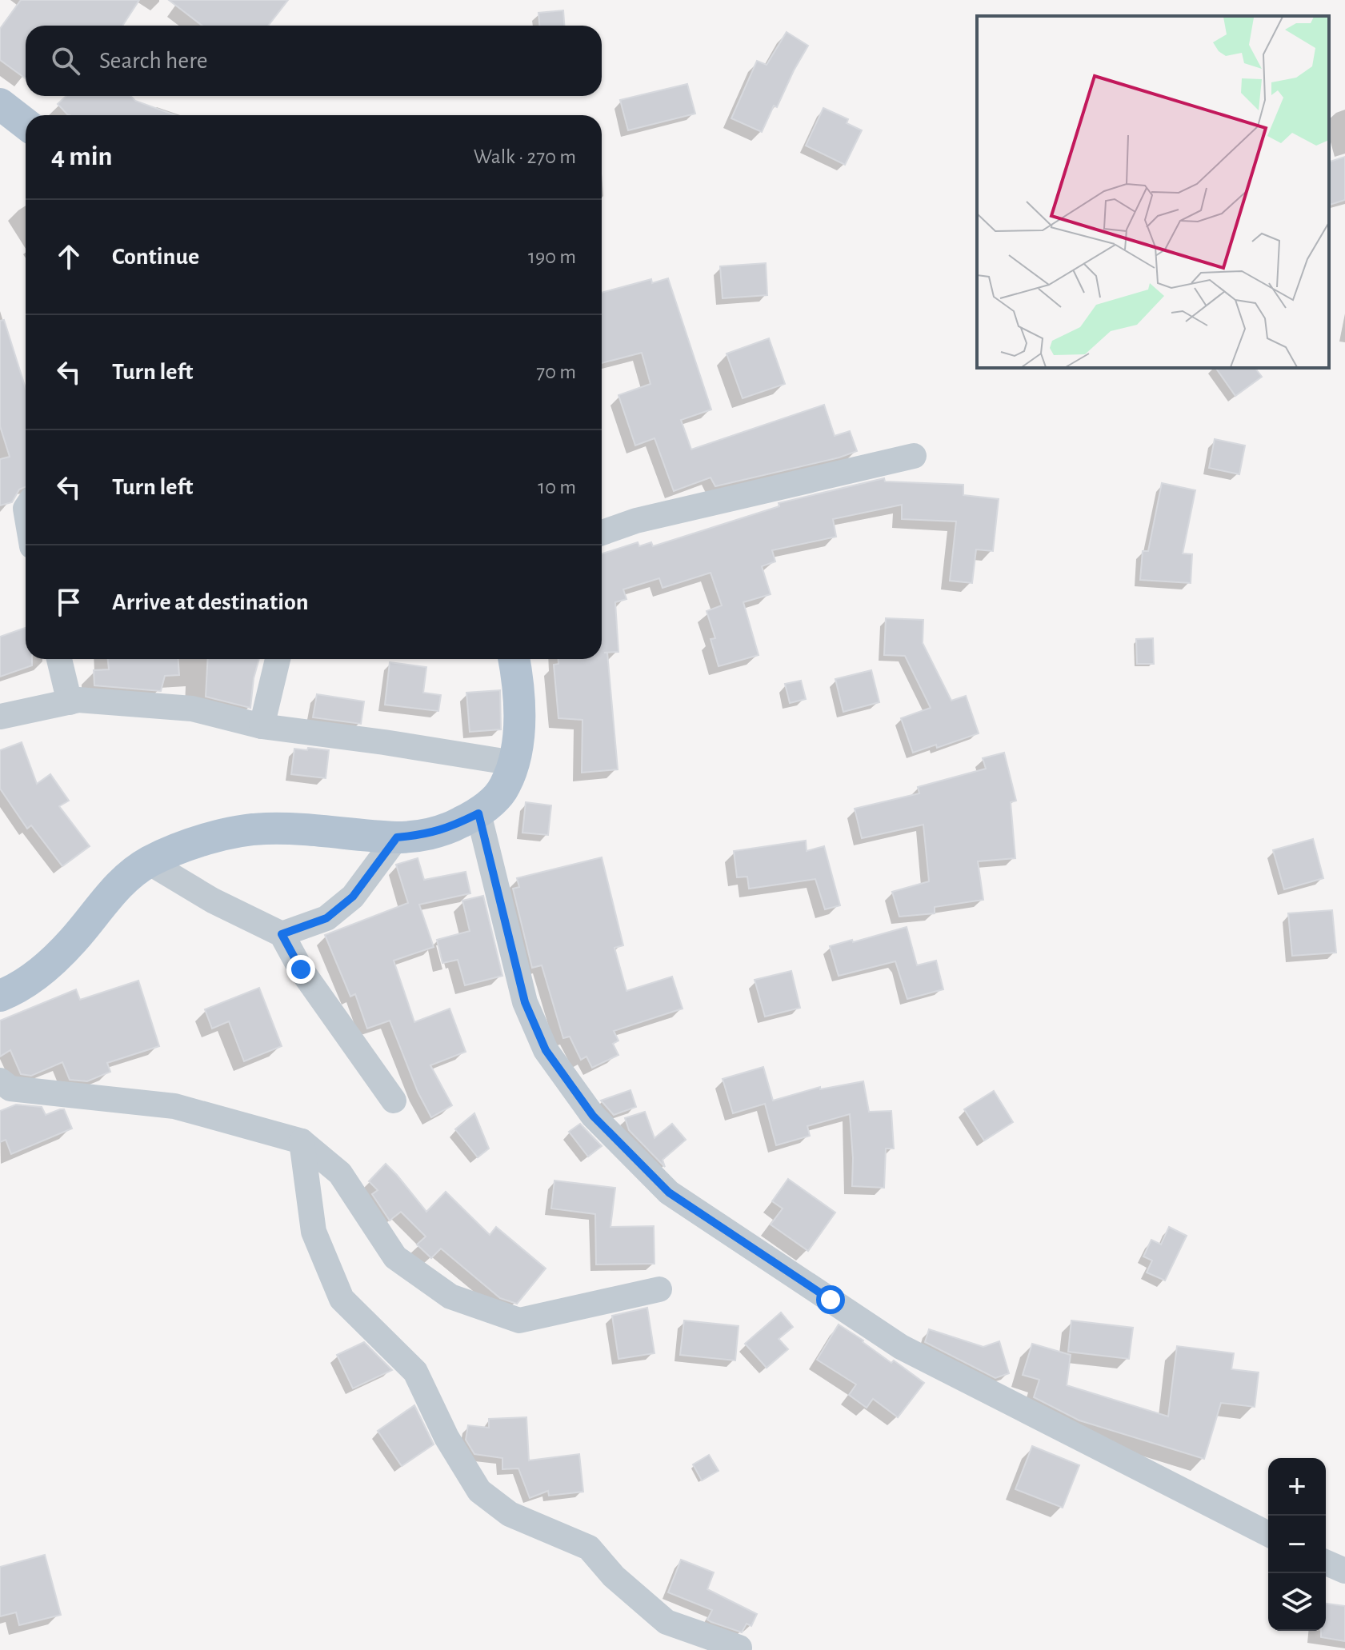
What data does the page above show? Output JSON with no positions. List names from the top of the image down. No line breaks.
{"page":{"search":"Search here","heading":["4 min","Walk · 270 m"],"list":[["Continue","190 m"],["Turn left","70 m"],["Turn left","10 m"],"Arrive at destination"],"map_buttons":["+","−"]}}
